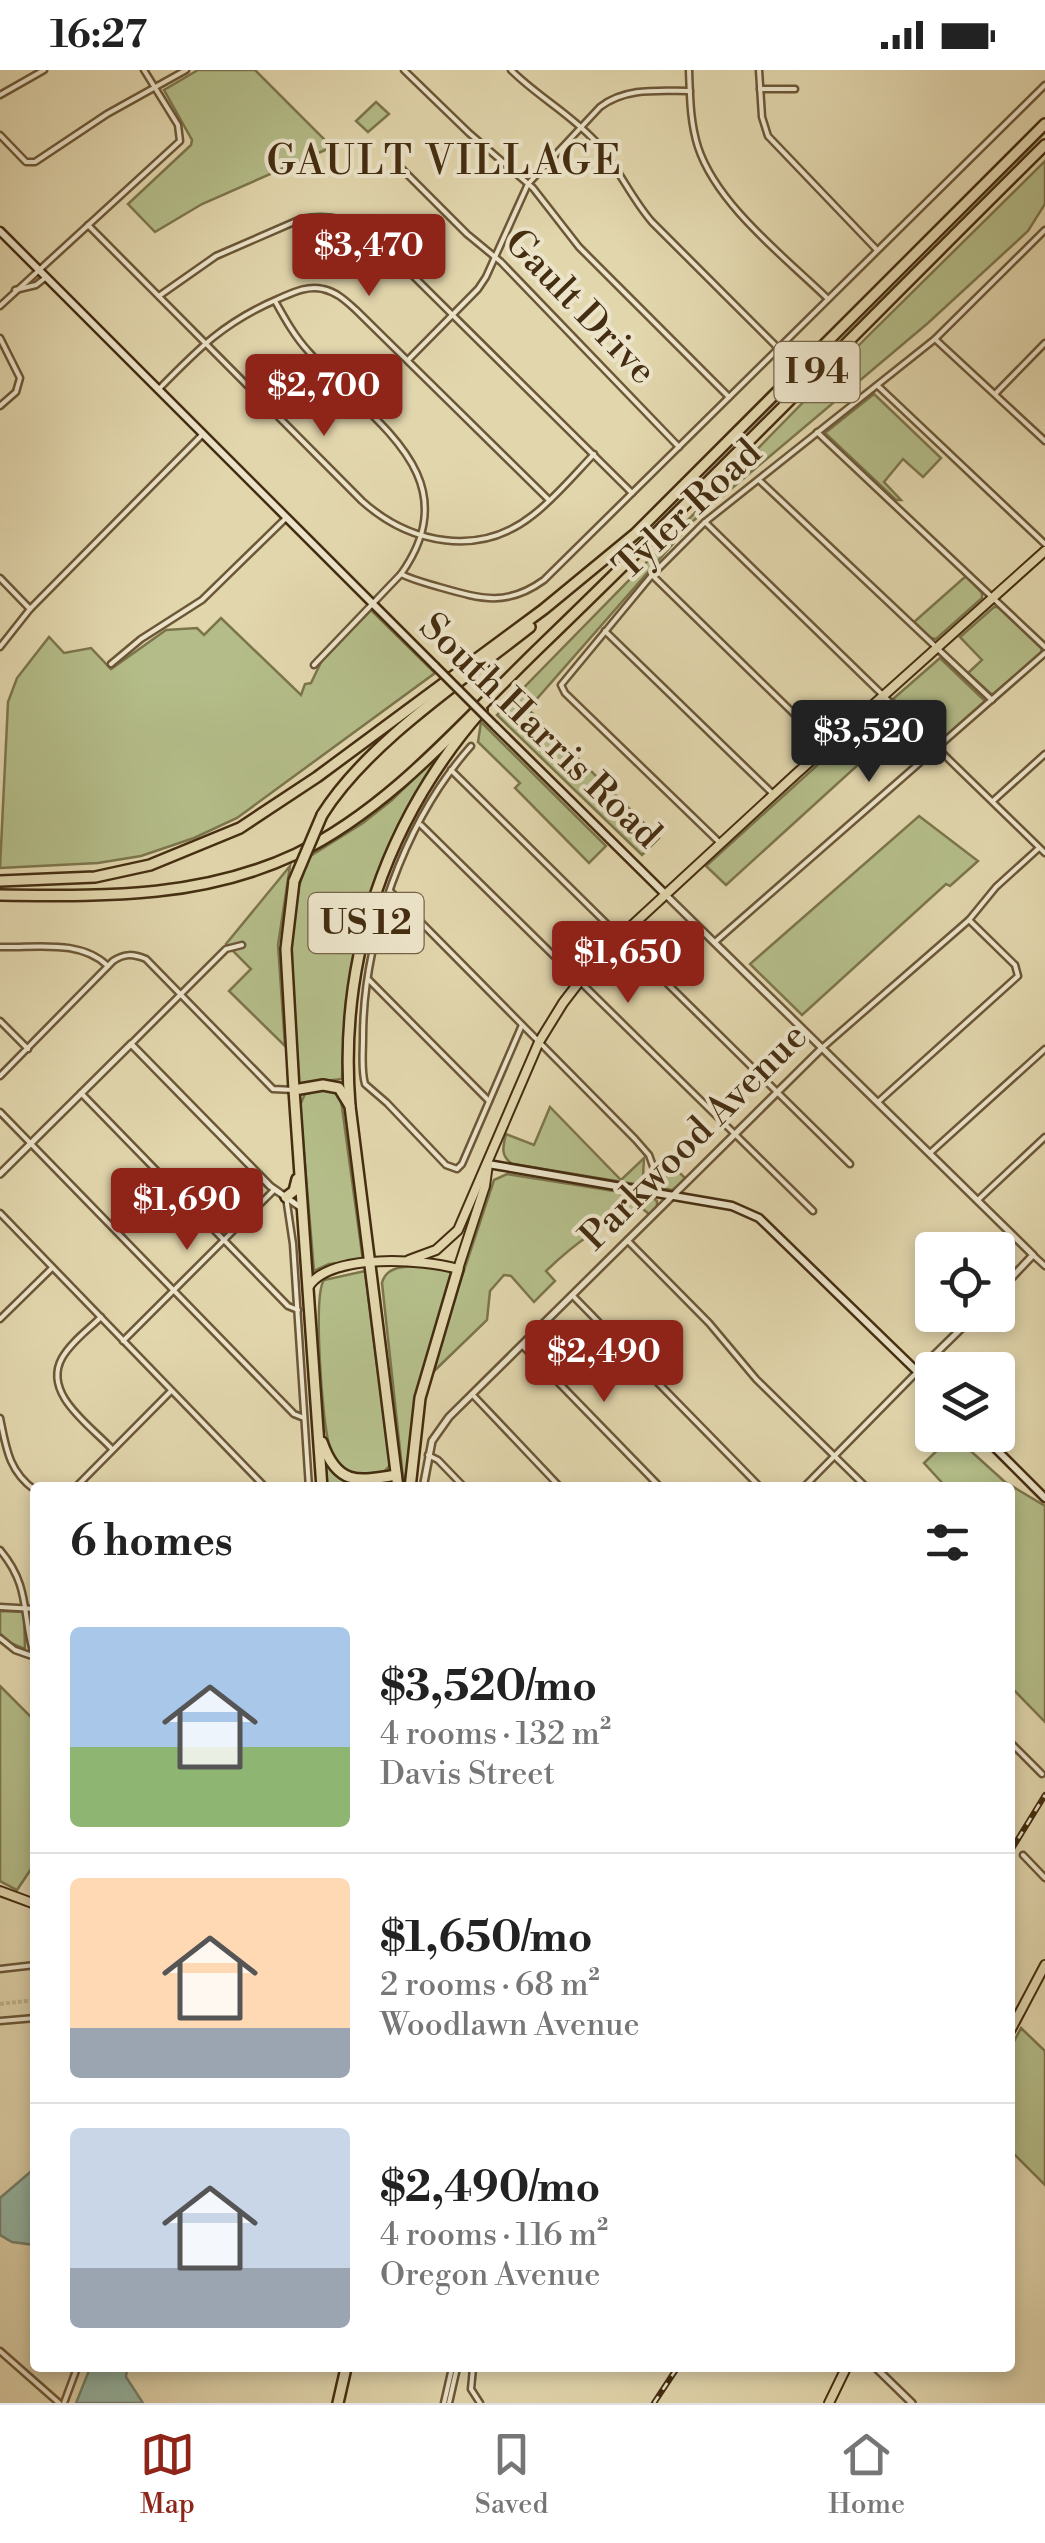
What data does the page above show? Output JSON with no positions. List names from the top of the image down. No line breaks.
{"streets":{"highway":["I 94","US 12"],"main road":["South Harris Road"],"street":["Gault Drive","Tyler Road","Parkwood Avenue"]},"crossings":[["I 94","US 12"],["South Harris Road","Parkwood Avenue"]],"districts":["GAULT VILLAGE"],"page":{"status":"16:27","price":["$3,470","$2,700","$3,520","$1,650","$1,690","$2,490"],"heading":"6 homes","list":[{"name":"$3,520/mo","note":"4 rooms · 132 m² · Davis Street"},{"name":"$1,650/mo","note":"2 rooms · 68 m² · Woodlawn Avenue"},{"name":"$2,490/mo","note":"4 rooms · 116 m² · Oregon Avenue"}],"tabs":["Map","Saved","Home"]}}
